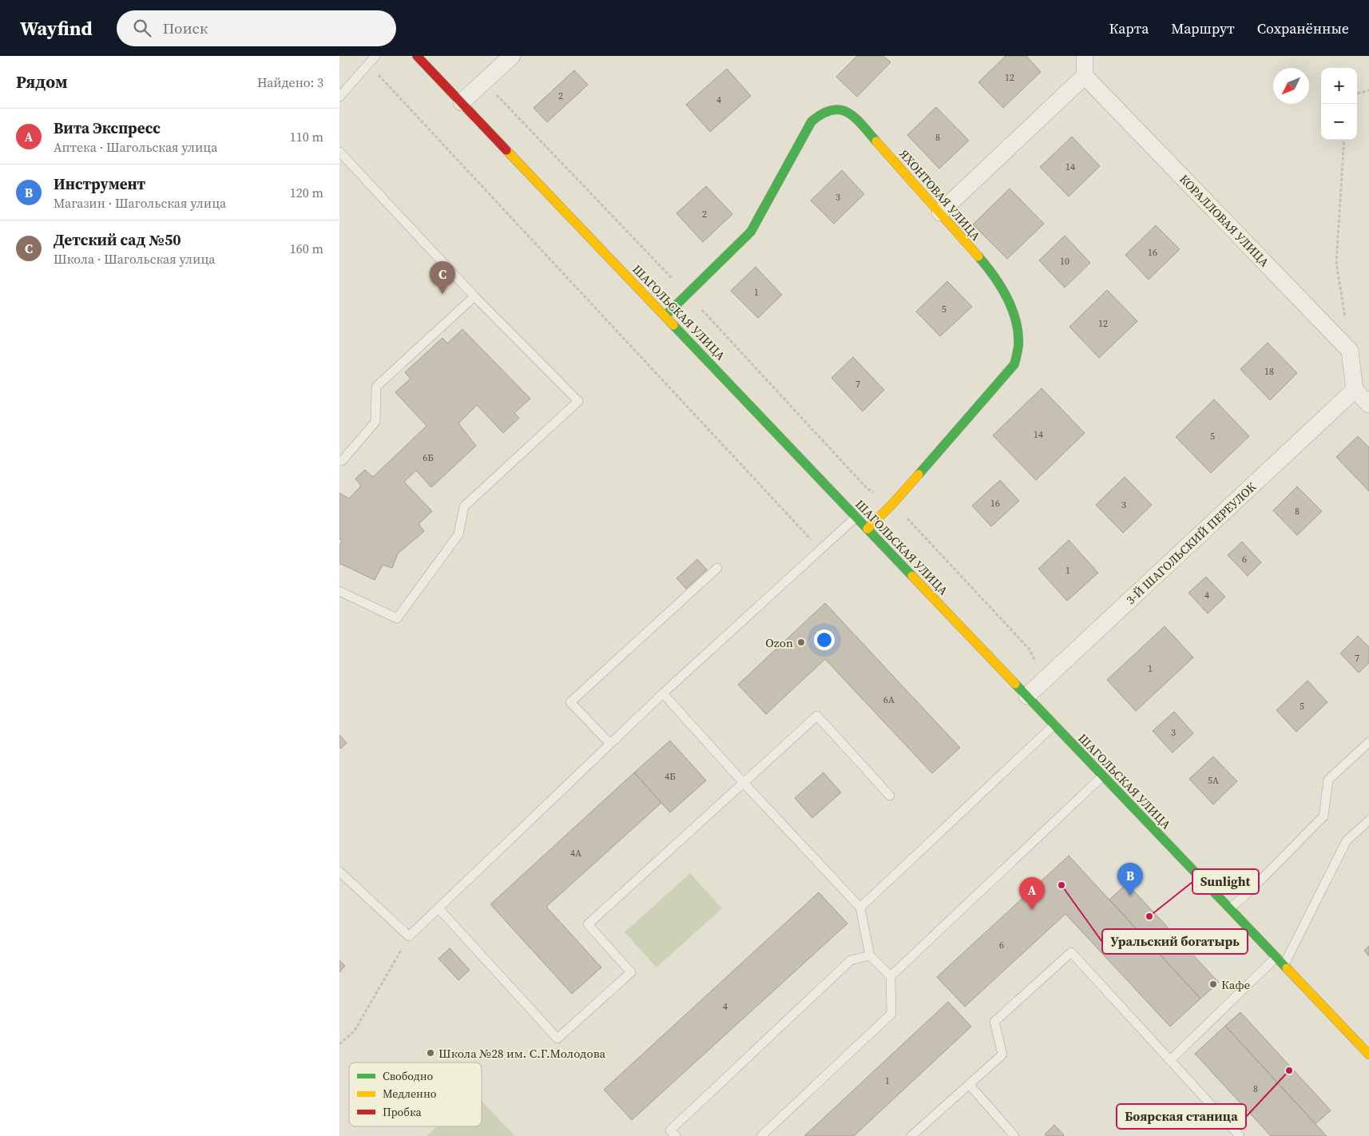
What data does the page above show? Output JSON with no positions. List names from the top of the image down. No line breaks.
{"streets":{"main road":["ЯХОНТОВАЯ УЛИЦА","ШАГОЛЬСКАЯ УЛИЦА"],"street":["КОРАЛЛОВАЯ УЛИЦА","3-Й ШАГОЛЬСКИЙ ПЕРЕУЛОК"]},"crossings":[["ЯХОНТОВАЯ УЛИЦА","ШАГОЛЬСКАЯ УЛИЦА"],["ШАГОЛЬСКАЯ УЛИЦА","3-Й ШАГОЛЬСКИЙ ПЕРЕУЛОК"]],"places":["Ozon","Уральский богатырь","Sunlight","Кафе","Школа №28 им. С.Г.Молодова","Боярская станица"],"house_numbers":["12","2","4","8","14","3","2","16","10","1","5","12","18","7","14","5","6Б","16","3","8","6","1","4","7","1","6А","5","3","4Б","5А","4А","6","4","1","8"],"legend":["Свободно","Медленно","Пробка"],"north":"bottom left","page":{"header":"Wayfind","search":"Поиск","nav":["Карта","Маршрут","Сохранённые"],"heading":["Рядом","Найдено: 3"],"map_buttons":["+","−"],"list":[{"mark":"A","name":"Вита Экспресс","note":"Аптека · Шагольская улица","value":"110 m"},{"mark":"B","name":"Инструмент","note":"Магазин · Шагольская улица","value":"120 m"},{"mark":"C","name":"Детский сад №50","note":"Школа · Шагольская улица","value":"160 m"}],"pins":["C","B","A"]}}
